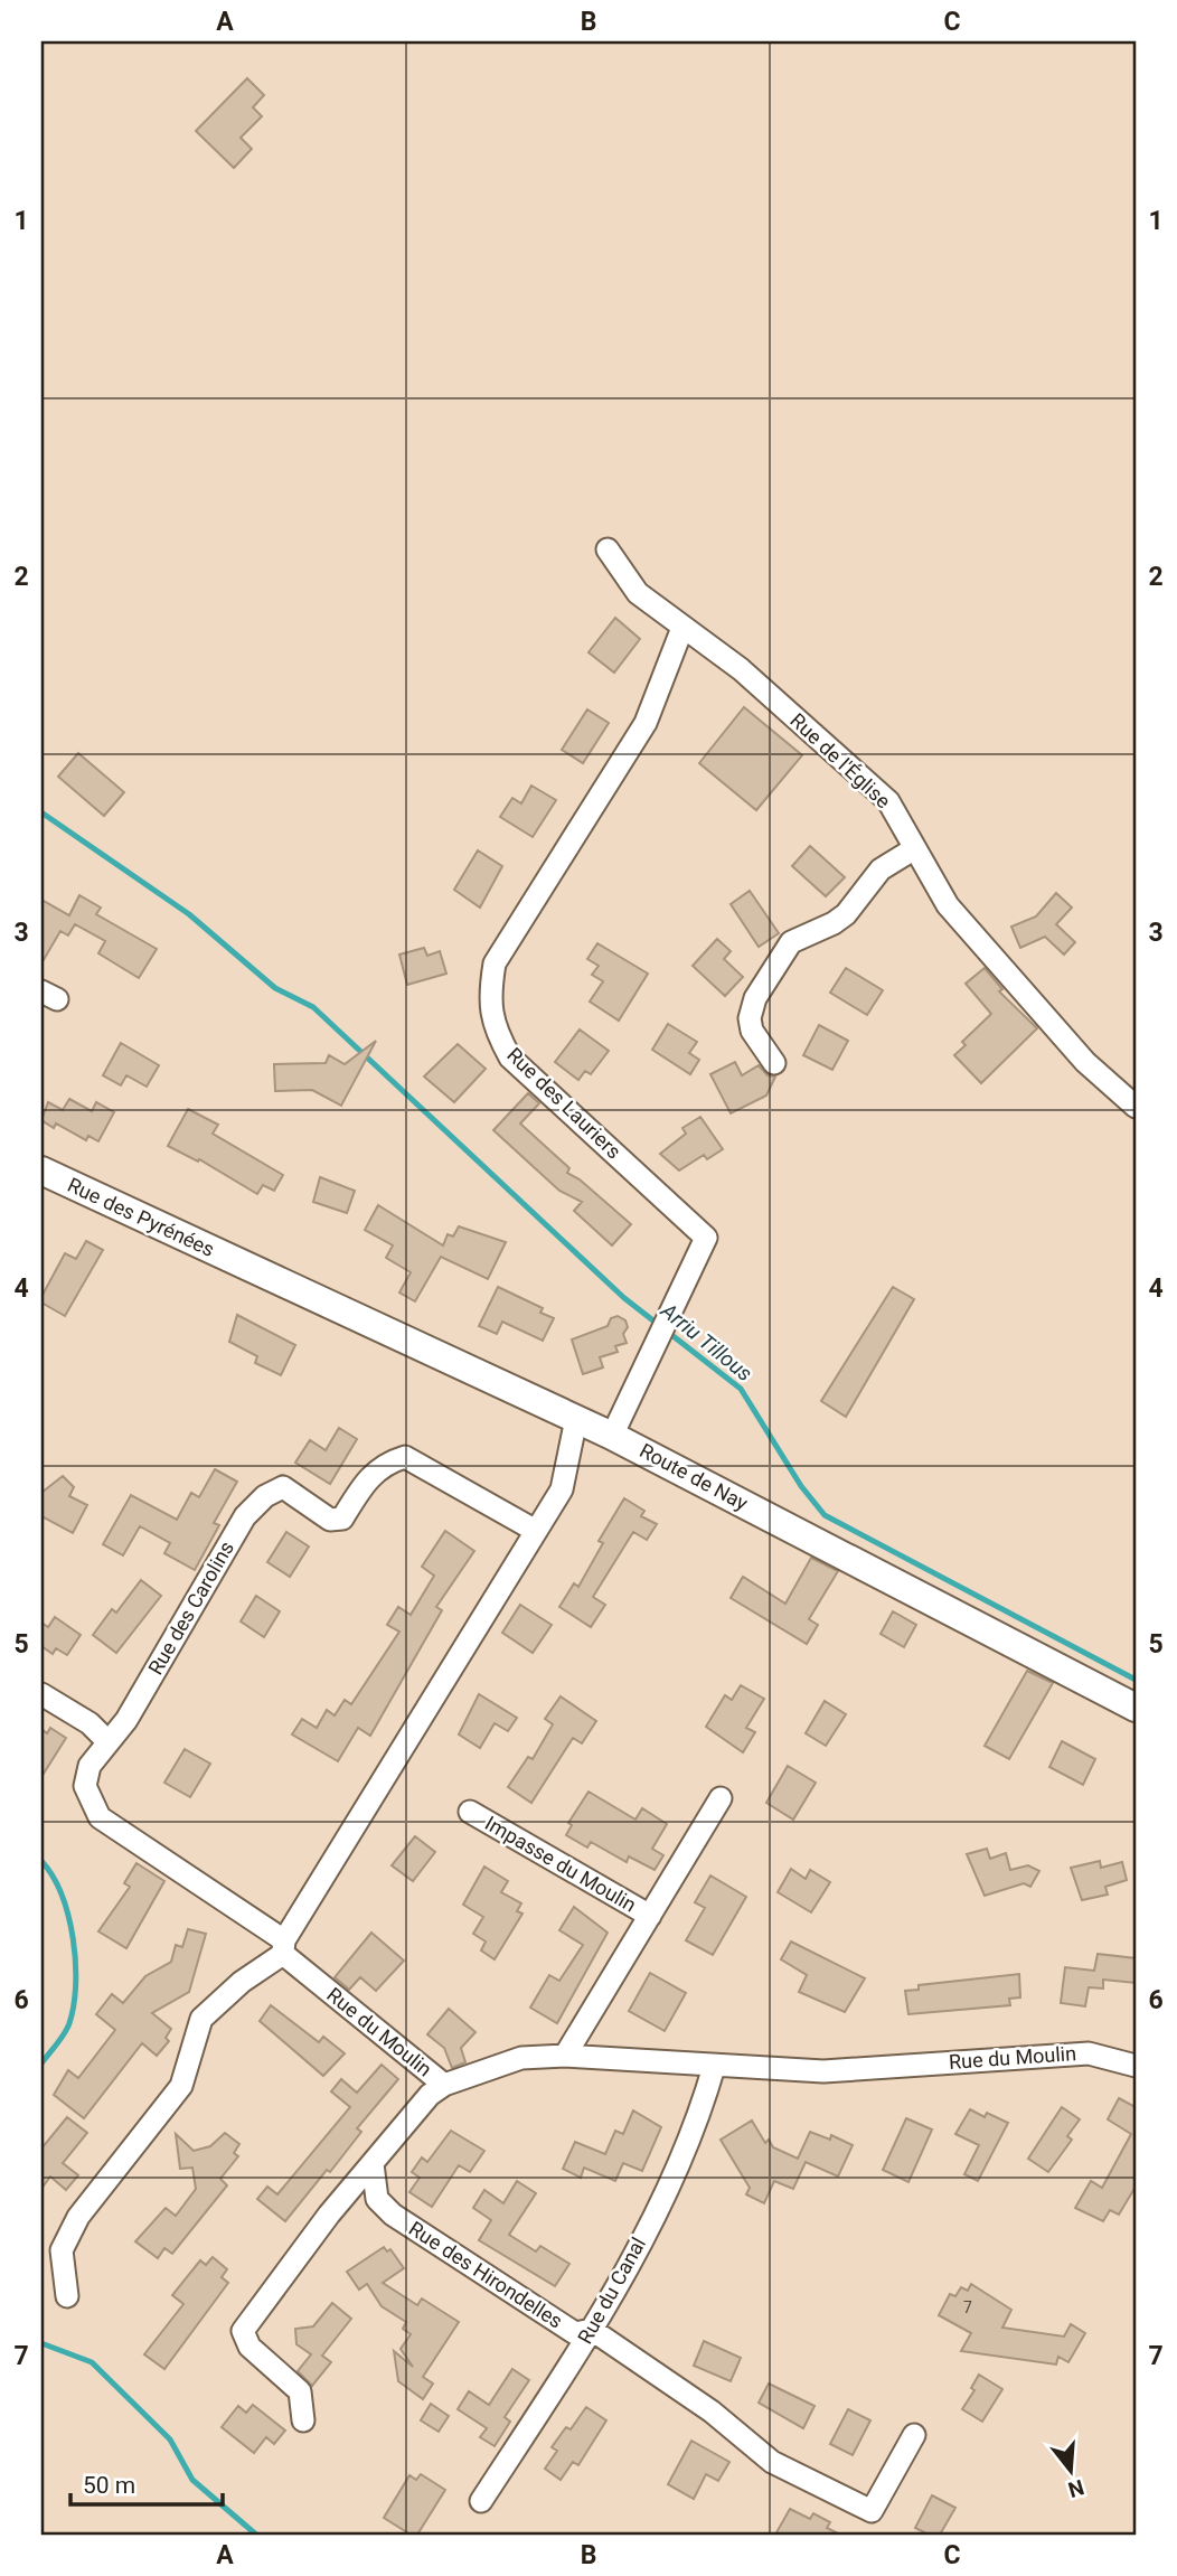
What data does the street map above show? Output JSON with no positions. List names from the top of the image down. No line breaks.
{"streets":{"main road":["Rue des Pyrénées","Route de Nay"],"street":["Rue de l'Église","Rue des Lauriers","Rue des Carolins","Impasse du Moulin","Rue du Moulin","Rue des Hirondelles","Rue du Canal"]},"crossings":[["Rue de l'Église","Rue des Lauriers"],["Rue des Lauriers","Route de Nay"],["Rue des Pyrénées","Route de Nay"],["Rue des Carolins","Rue du Moulin"],["Impasse du Moulin","Rue du Moulin"],["Rue du Moulin","Rue du Canal"],["Rue des Hirondelles","Rue du Canal"]],"water":["Arriu Tillous"],"house_numbers":["7"],"scale_bar":"50 m","north":"bottom","grid":{"columns":["A","B","C"],"rows":["1","2","3","4","5","6","7"]}}
